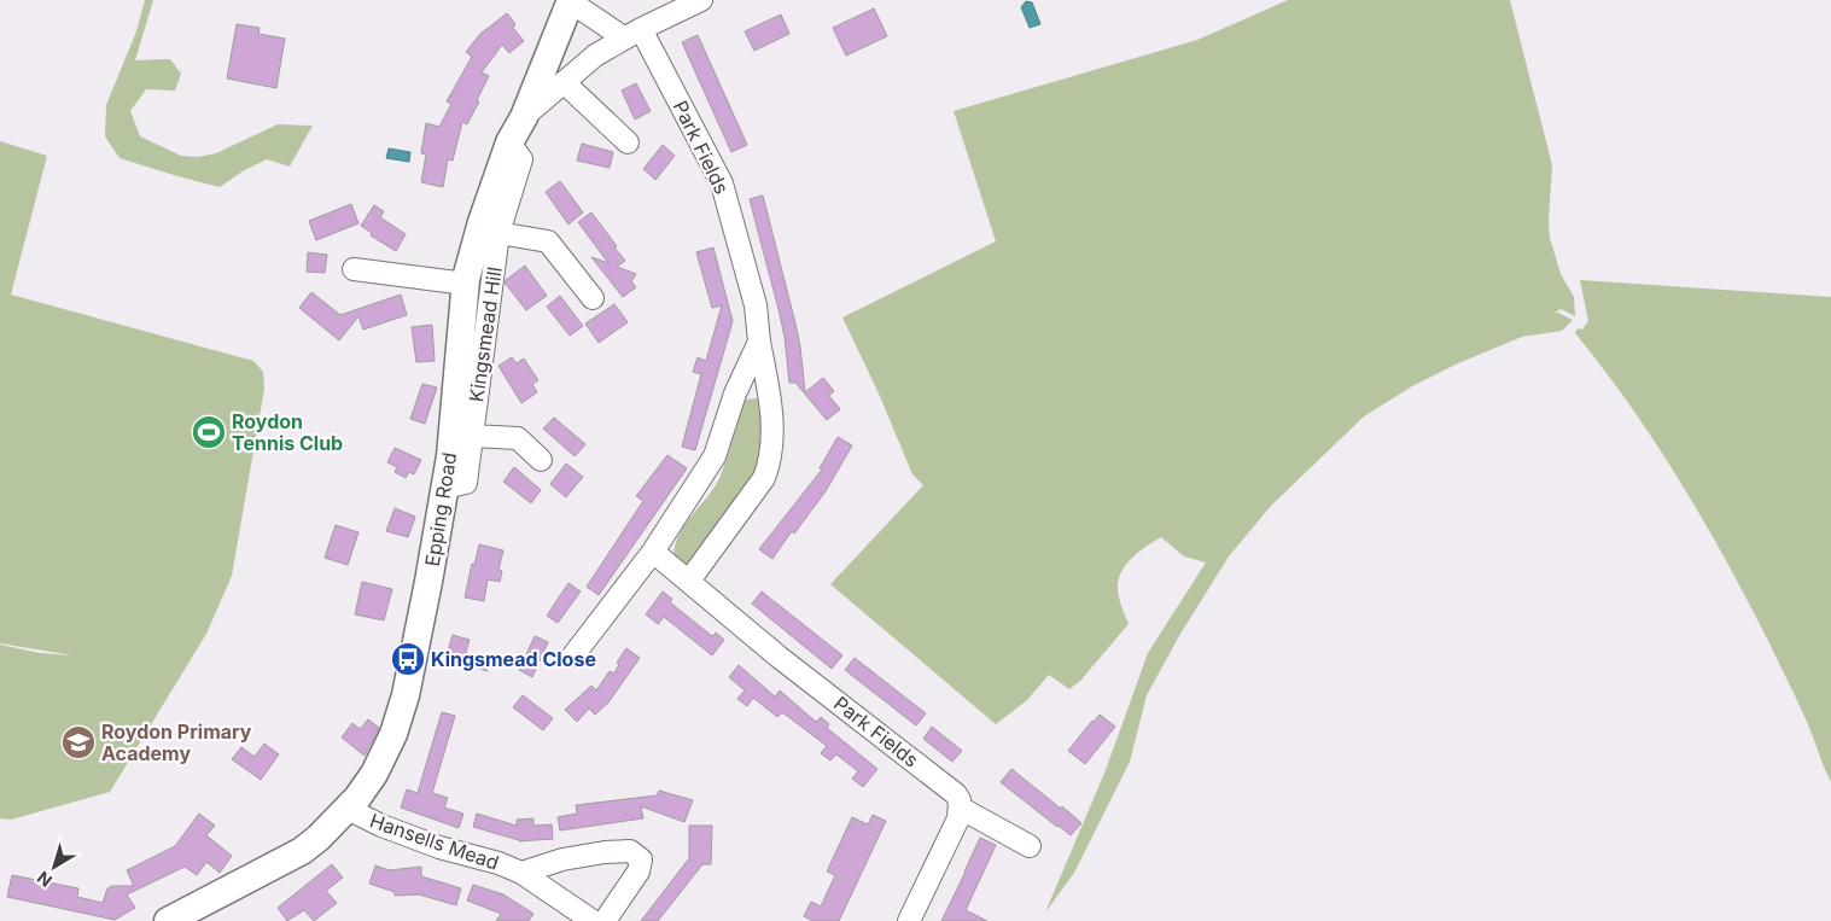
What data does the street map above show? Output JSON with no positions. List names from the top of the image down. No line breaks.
{"streets":{"main road":["Epping Road"],"street":["Park Fields","Kingsmead Hill","Hansells Mead"]},"crossings":[["Kingsmead Hill","Epping Road"],["Epping Road","Hansells Mead"]],"places":{"sports":["Roydon Tennis Club"],"bus stop":["Kingsmead Close"],"school or university":["Roydon Primary Academy"]},"north":"bottom left"}
